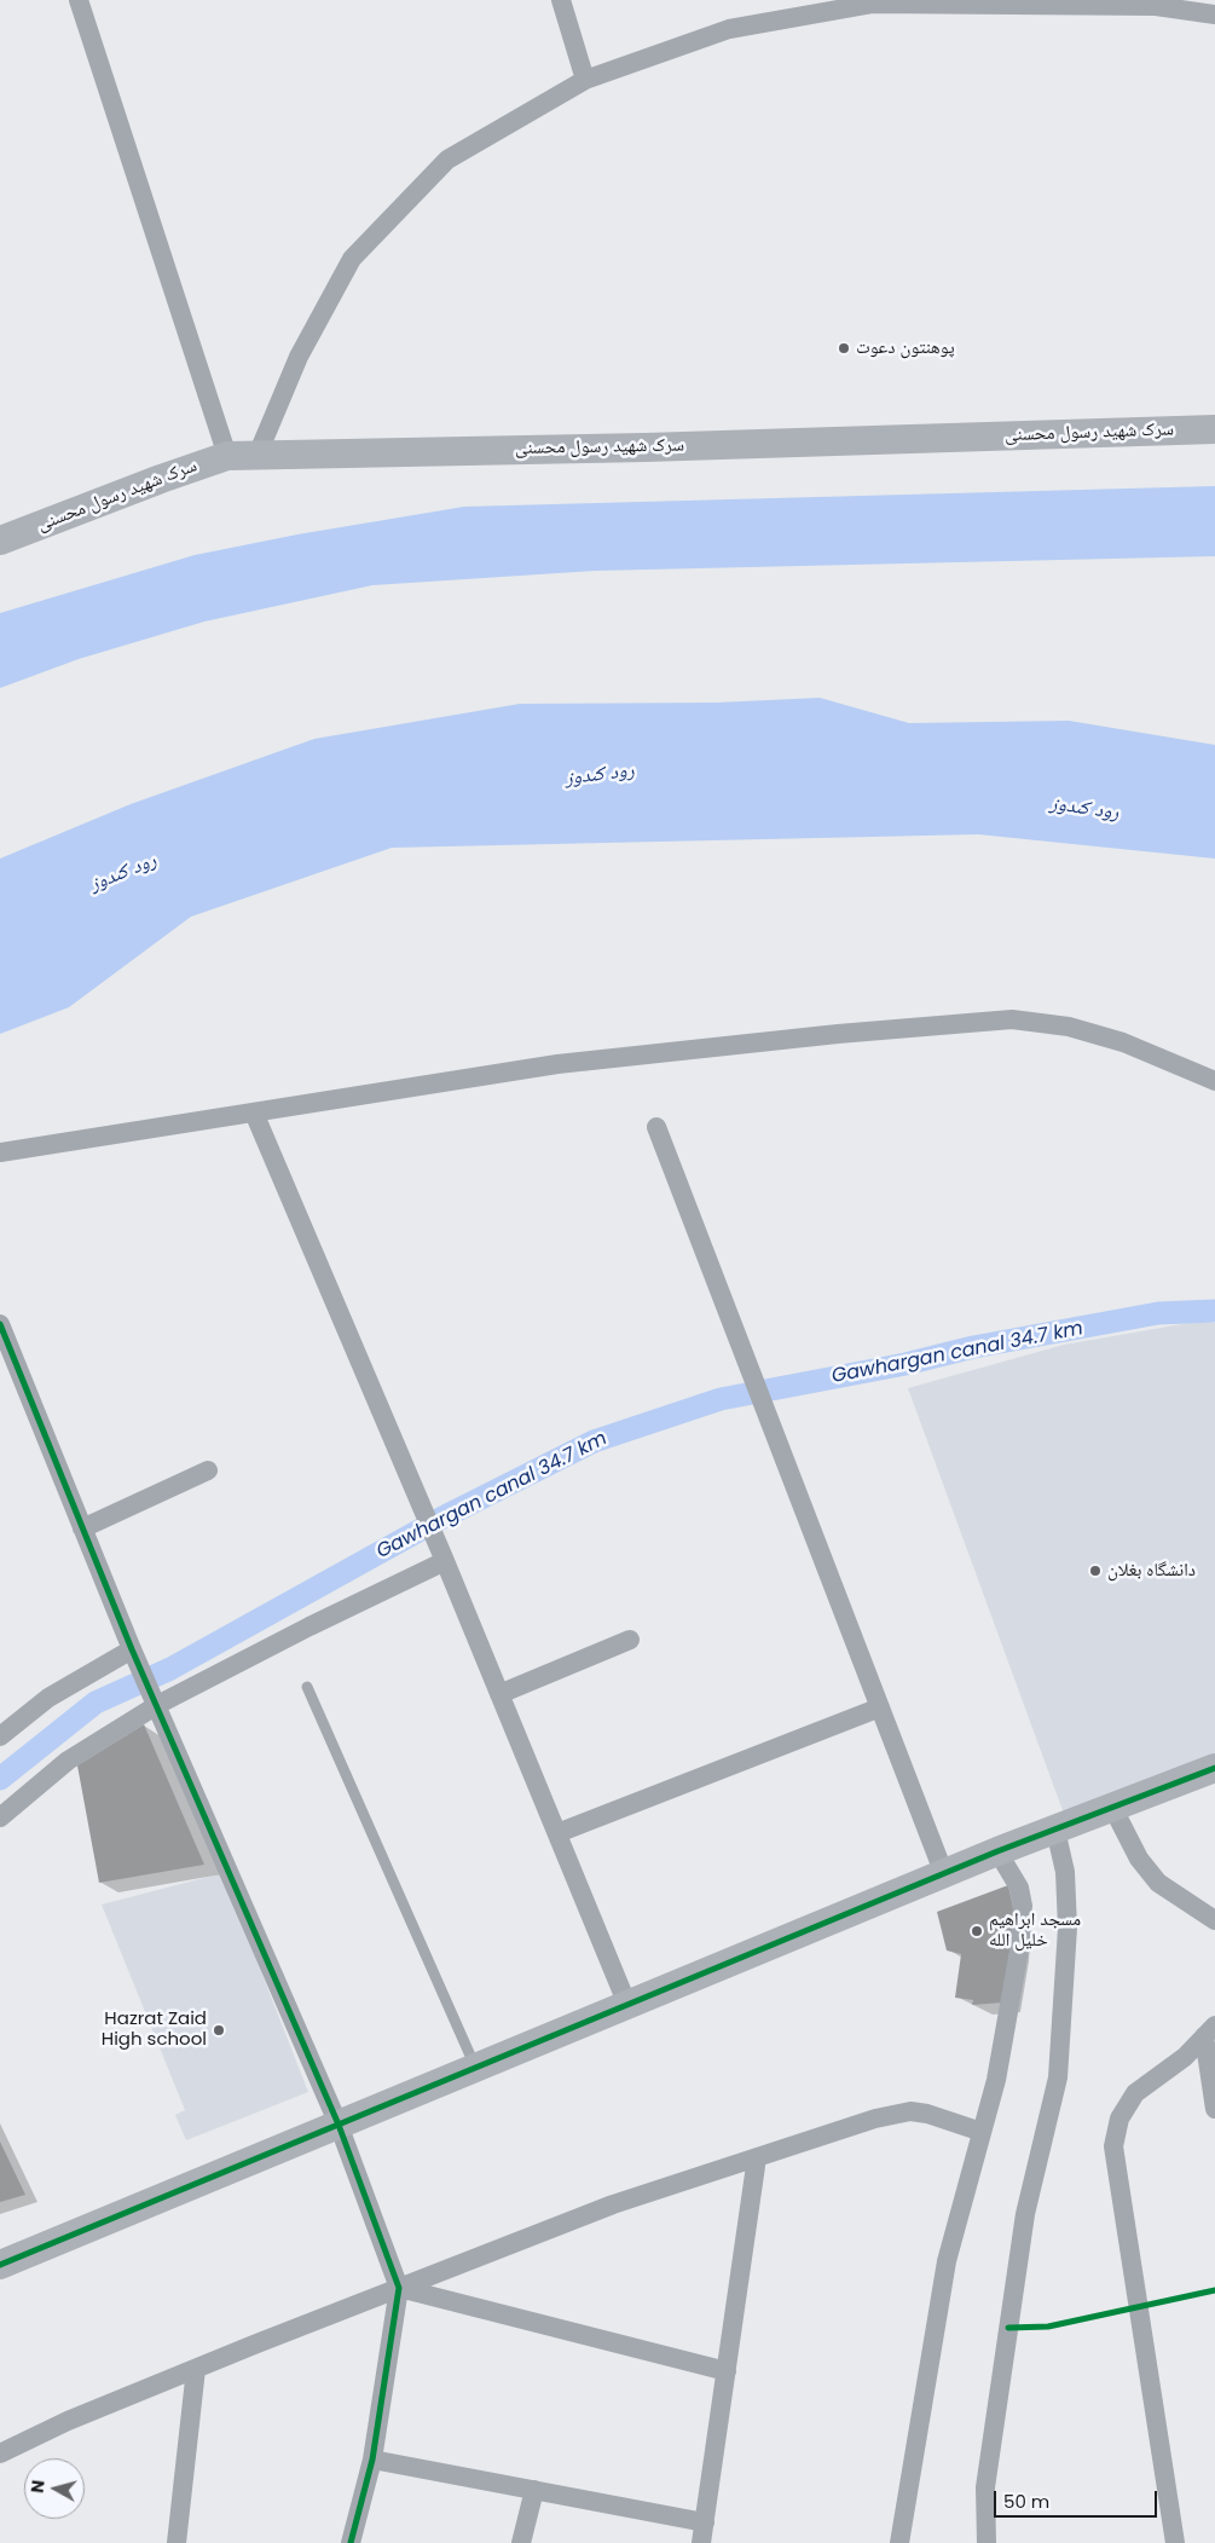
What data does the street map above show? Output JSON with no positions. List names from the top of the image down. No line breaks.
{"streets":{"street":["سرک شهید رسول محسنی"]},"water":["رود کندوز","Gawhargan canal 34.7 km"],"places":["پوهنتون دعوت","دانشگاه بغلان","مسجد ابراهیم خلیل الله","Hazrat Zaid High school"],"scale_bar":"50 m","north":"left"}
